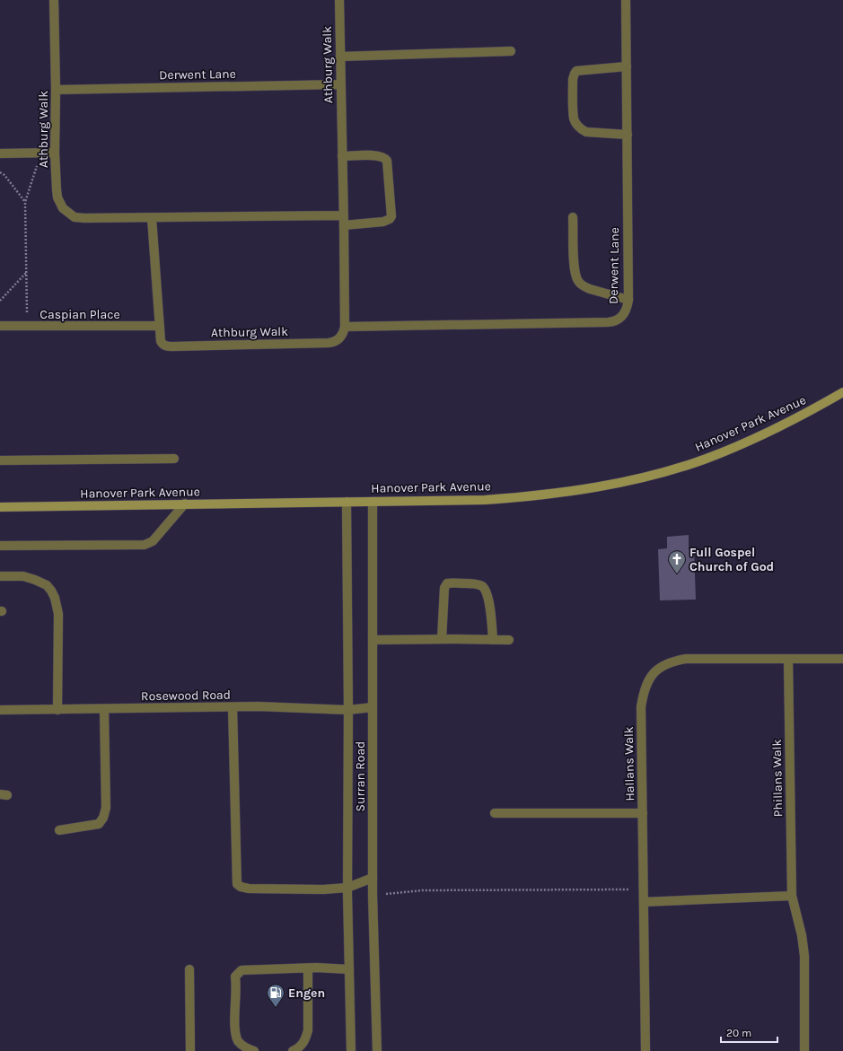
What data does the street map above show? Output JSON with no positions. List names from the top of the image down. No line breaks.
{"streets":{"street":["Athburg Walk","Derwent Lane","Caspian Place","Hanover Park Avenue","Rosewood Road","Hallans Walk","Surran Road","Phillans Walk"]},"crossings":[["Athburg Walk","Derwent Lane"],["Athburg Walk","Caspian Place"],["Hanover Park Avenue","Surran Road"],["Rosewood Road","Surran Road"],["Hallans Walk","Phillans Walk"]],"places":{"church":["Full Gospel Church of God"],"fuel station":["Engen"]},"scale_bar":"20 m"}
